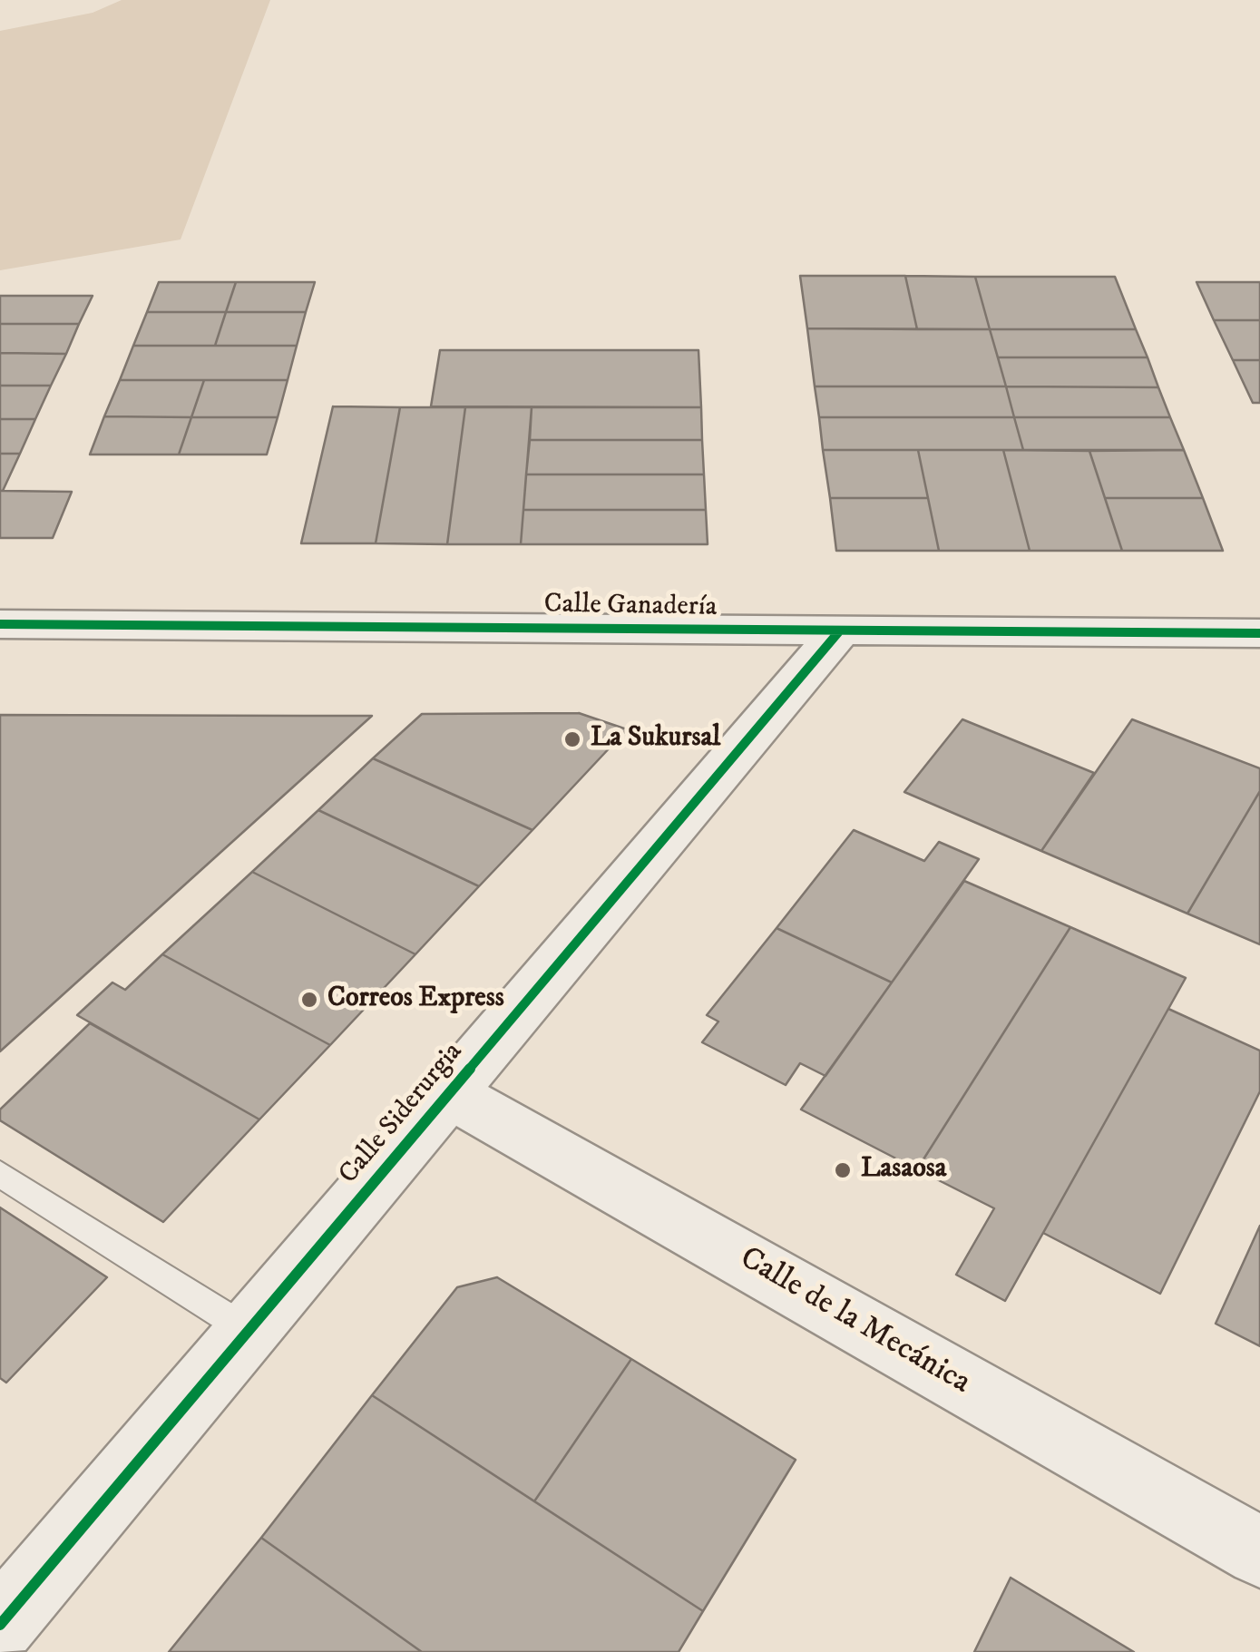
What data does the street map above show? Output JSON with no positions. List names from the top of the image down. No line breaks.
{"streets":{"street":["Calle Ganadería","Calle Siderurgia","Calle de la Mecánica"]},"crossings":[["Calle Ganadería","Calle Siderurgia"],["Calle Siderurgia","Calle de la Mecánica"]],"places":["La Sukursal","Correos Express","Lasaosa"]}
